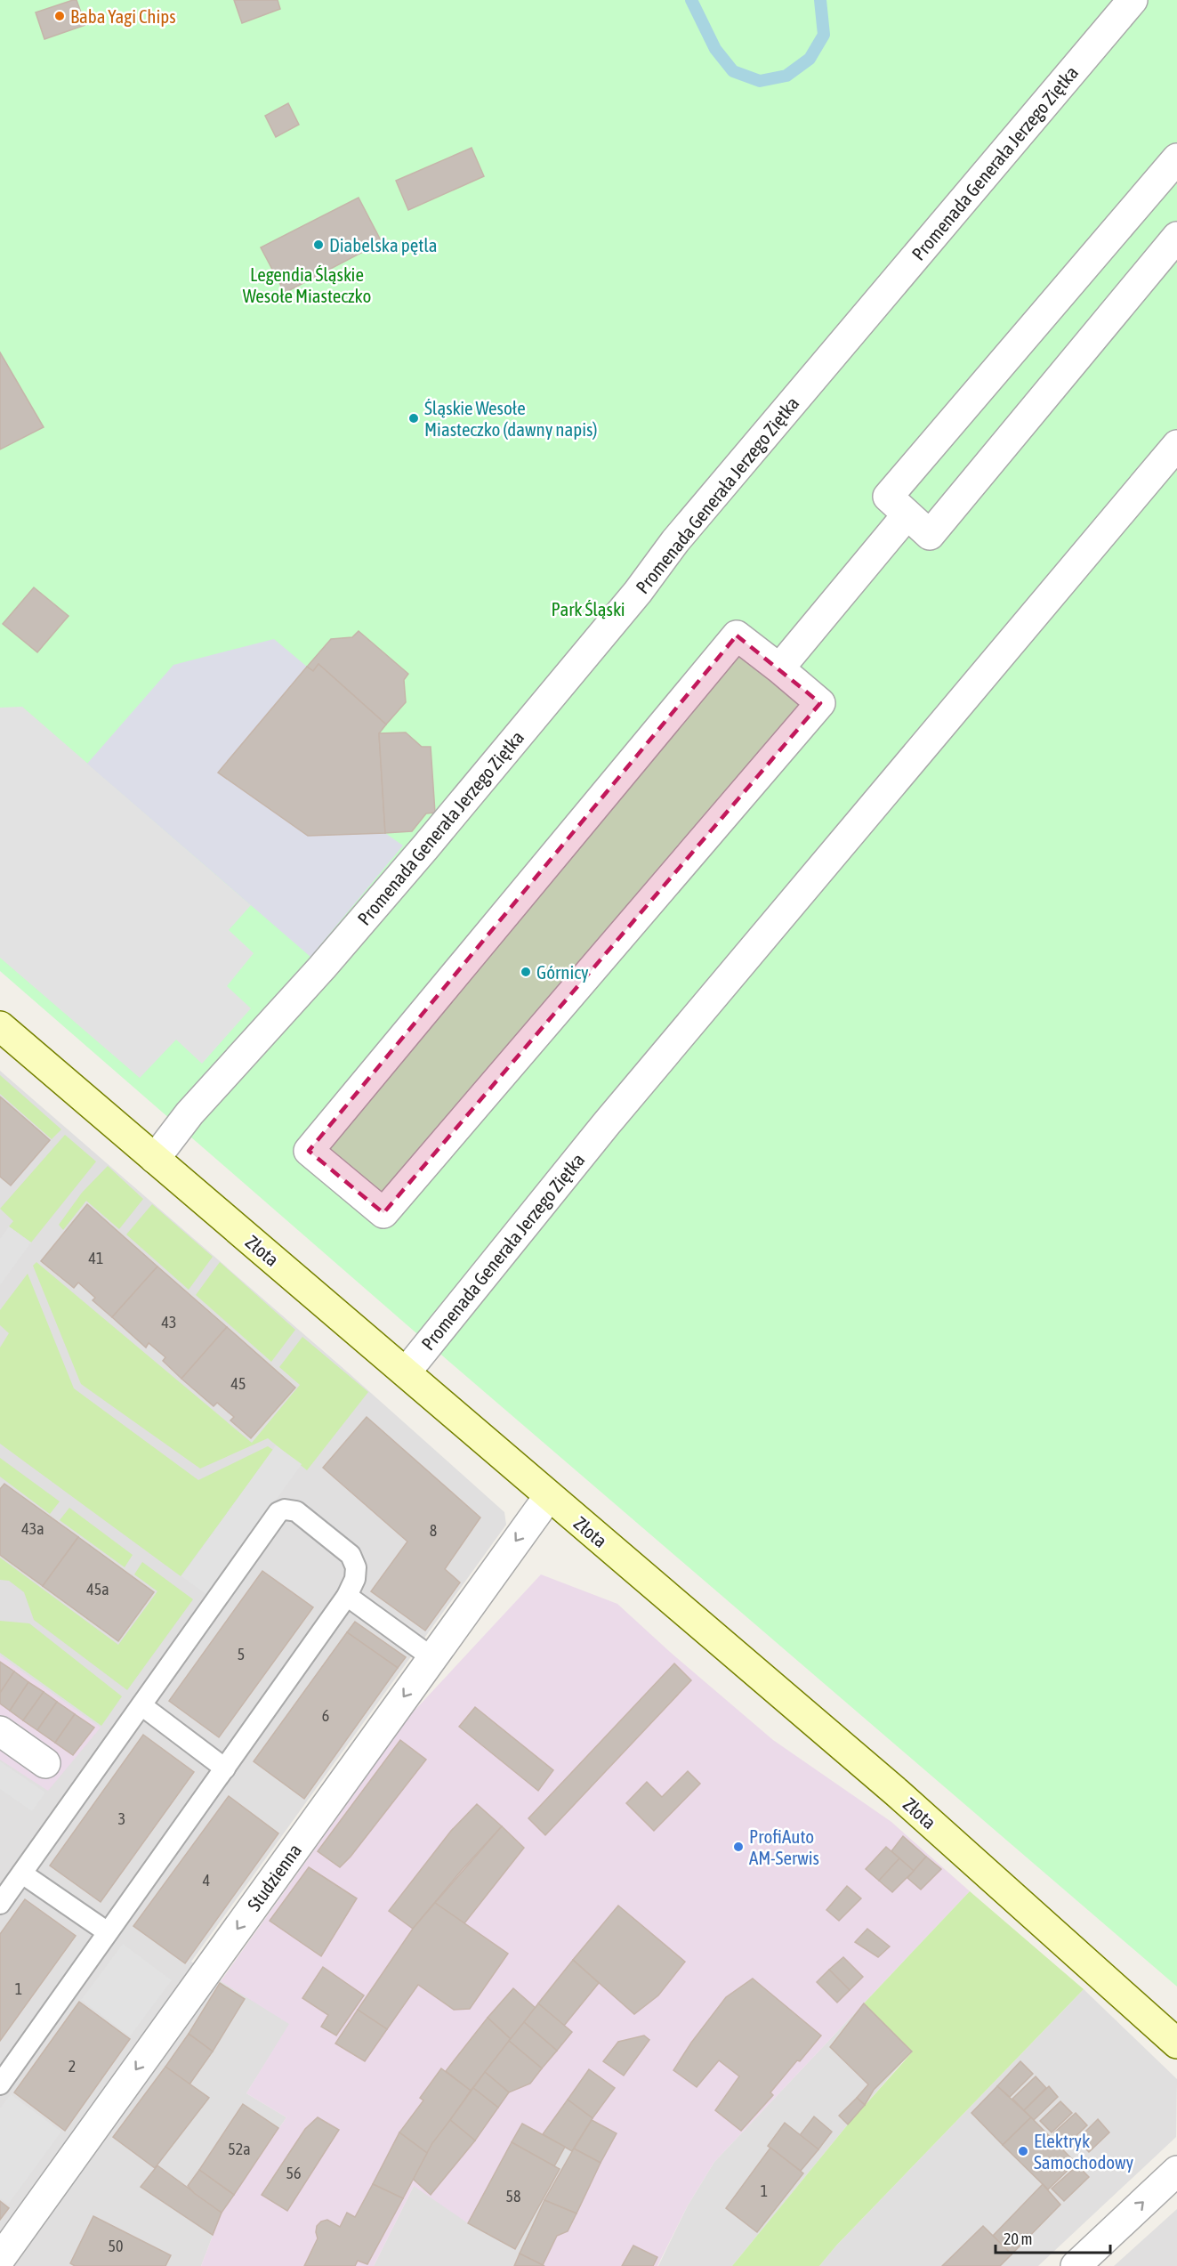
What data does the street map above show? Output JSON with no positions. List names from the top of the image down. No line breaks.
{"streets":{"street":["Promenada Generała Jerzego Ziętka","Złota","Studzienna"]},"crossings":[["Promenada Generała Jerzego Ziętka","Złota"],["Złota","Studzienna"]],"one_way":["Studzienna"],"parks":["Legendia Śląskie Wesołe Miasteczko","Park Śląski"],"places":["Baba Yagi Chips","Diabelska pętla","Śląskie Wesołe Miasteczko (dawny napis)","Górnicy","ProfiAuto AM-Serwis","Elektryk Samochodowy"],"house_numbers":["41","43","45","43a","8","45a","5","6","3","4","1","2","52a","56","1","58","50"],"scale_bar":"20 m"}
